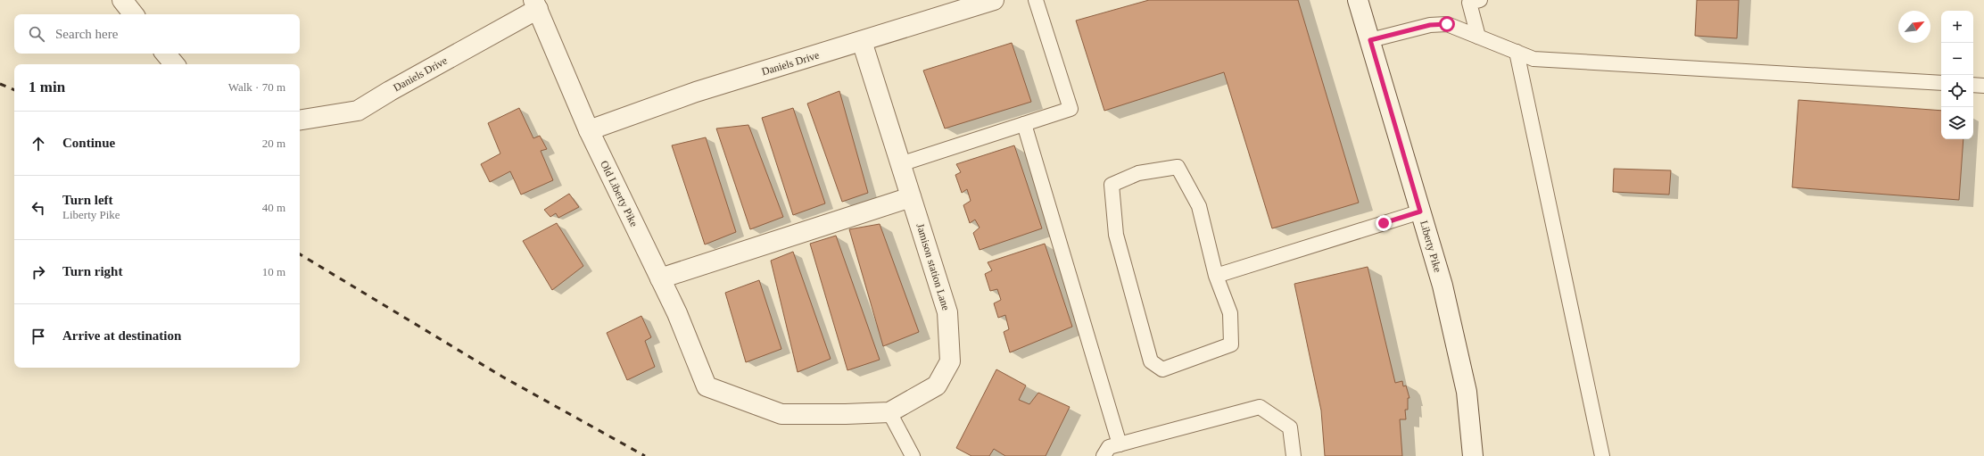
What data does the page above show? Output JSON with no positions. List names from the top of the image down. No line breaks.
{"streets":{"street":["Daniels Drive","Old Liberty Pike","Liberty Pike","Jamison station Lane"]},"crossings":[["Daniels Drive","Old Liberty Pike"],["Daniels Drive","Jamison station Lane"],["Old Liberty Pike","Jamison station Lane"]],"north":"top right","page":{"map_buttons":["+","−"],"search":"Search here","heading":["1 min","Walk · 70 m"],"list":[["Continue","20 m"],["Turn left","Liberty Pike","40 m"],["Turn right","10 m"],"Arrive at destination"]}}
